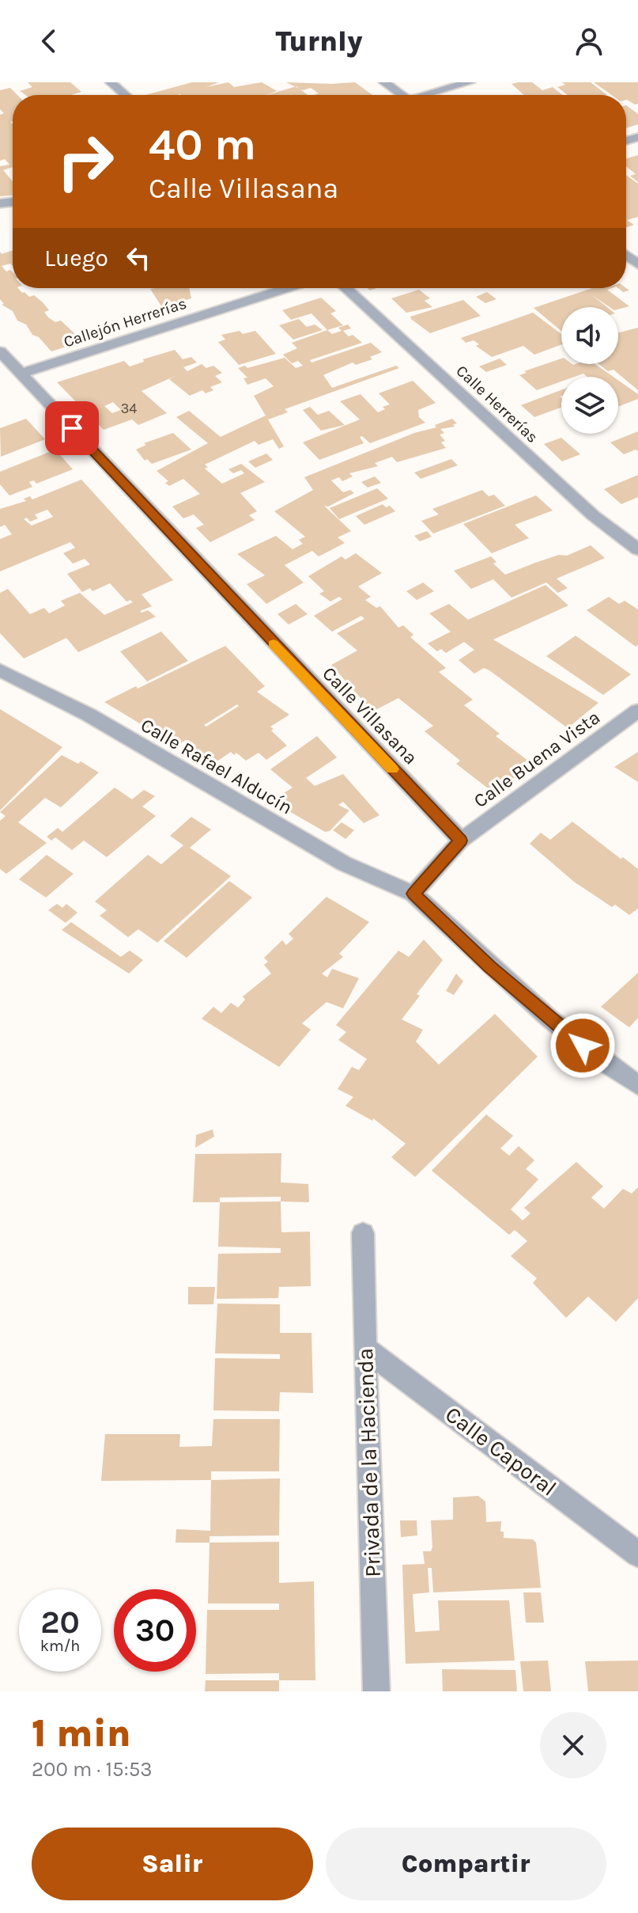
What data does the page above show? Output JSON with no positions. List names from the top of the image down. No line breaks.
{"streets":{"street":["Callejón Herrerías","Calle Herrerías","Calle Villasana","Calle Buena Vista","Calle Rafael Alducín","Calle Caporal","Privada de la Hacienda"]},"crossings":[["Callejón Herrerías","Calle Villasana"],["Calle Villasana","Calle Buena Vista"],["Calle Caporal","Privada de la Hacienda"]],"house_numbers":["34"],"page":{"header":"Turnly","turn":["40 m","Calle Villasana"],"then":"Luego","speed":"20 km/h","limit":"30","heading":["1 min","200 m · 15:53"],"buttons":["Salir","Compartir"]}}
